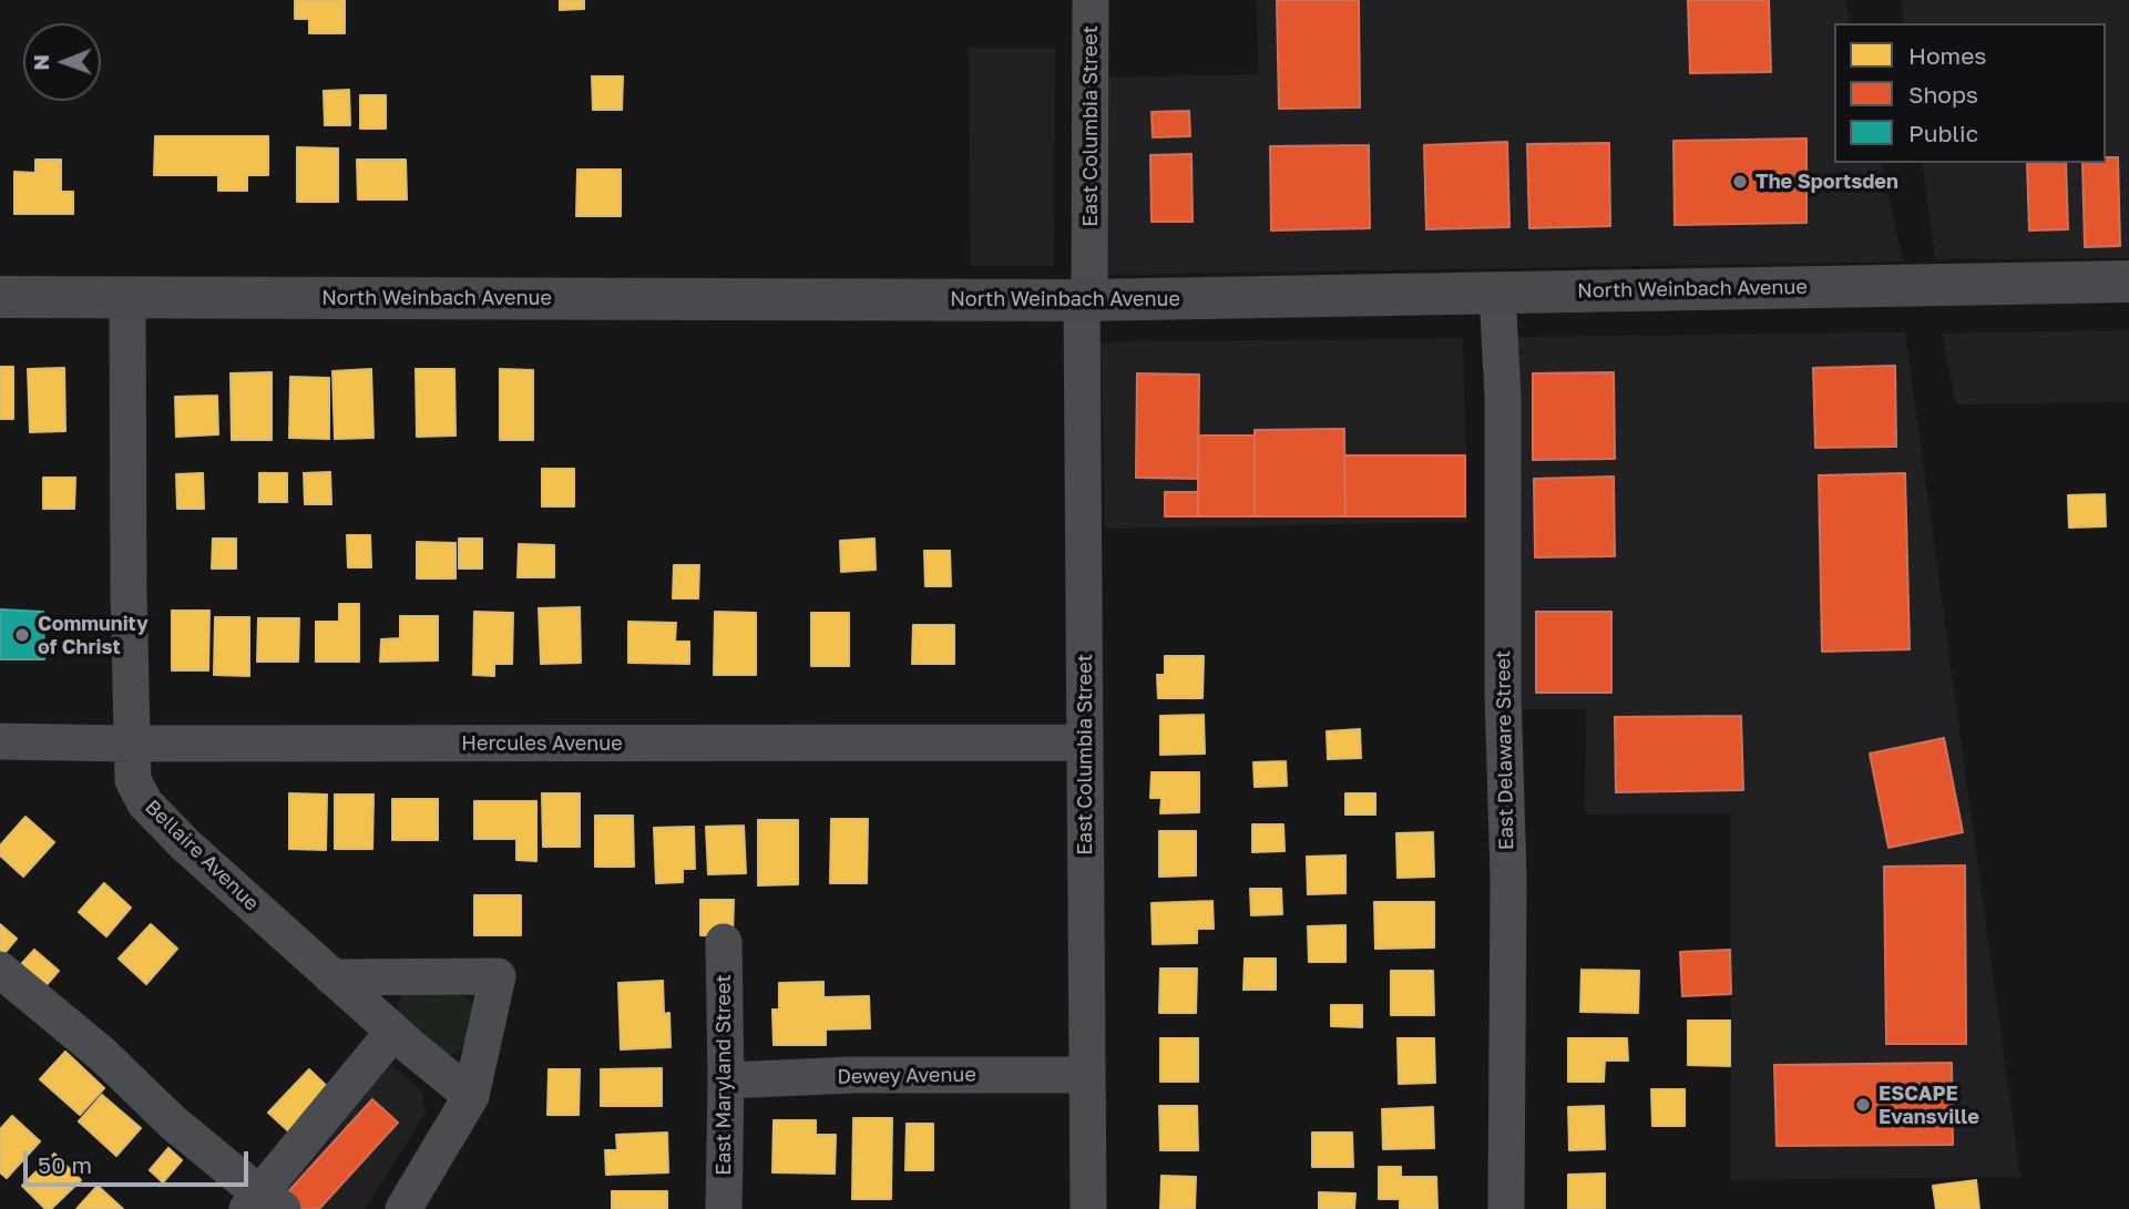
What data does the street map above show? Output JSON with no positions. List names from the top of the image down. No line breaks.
{"streets":{"main road":["North Weinbach Avenue"],"street":["East Columbia Street","Hercules Avenue","East Delaware Street","Bellaire Avenue","East Maryland Street","Dewey Avenue"]},"crossings":[["East Columbia Street","North Weinbach Avenue"],["East Columbia Street","Hercules Avenue"],["East Columbia Street","Dewey Avenue"],["North Weinbach Avenue","East Delaware Street"],["North Weinbach Avenue","Bellaire Avenue"],["Hercules Avenue","Bellaire Avenue"],["East Maryland Street","Dewey Avenue"]],"places":["The Sportsden","Community of Christ","ESCAPE Evansville"],"legend":["Homes","Shops","Public"],"scale_bar":"50 m","north":"left"}
